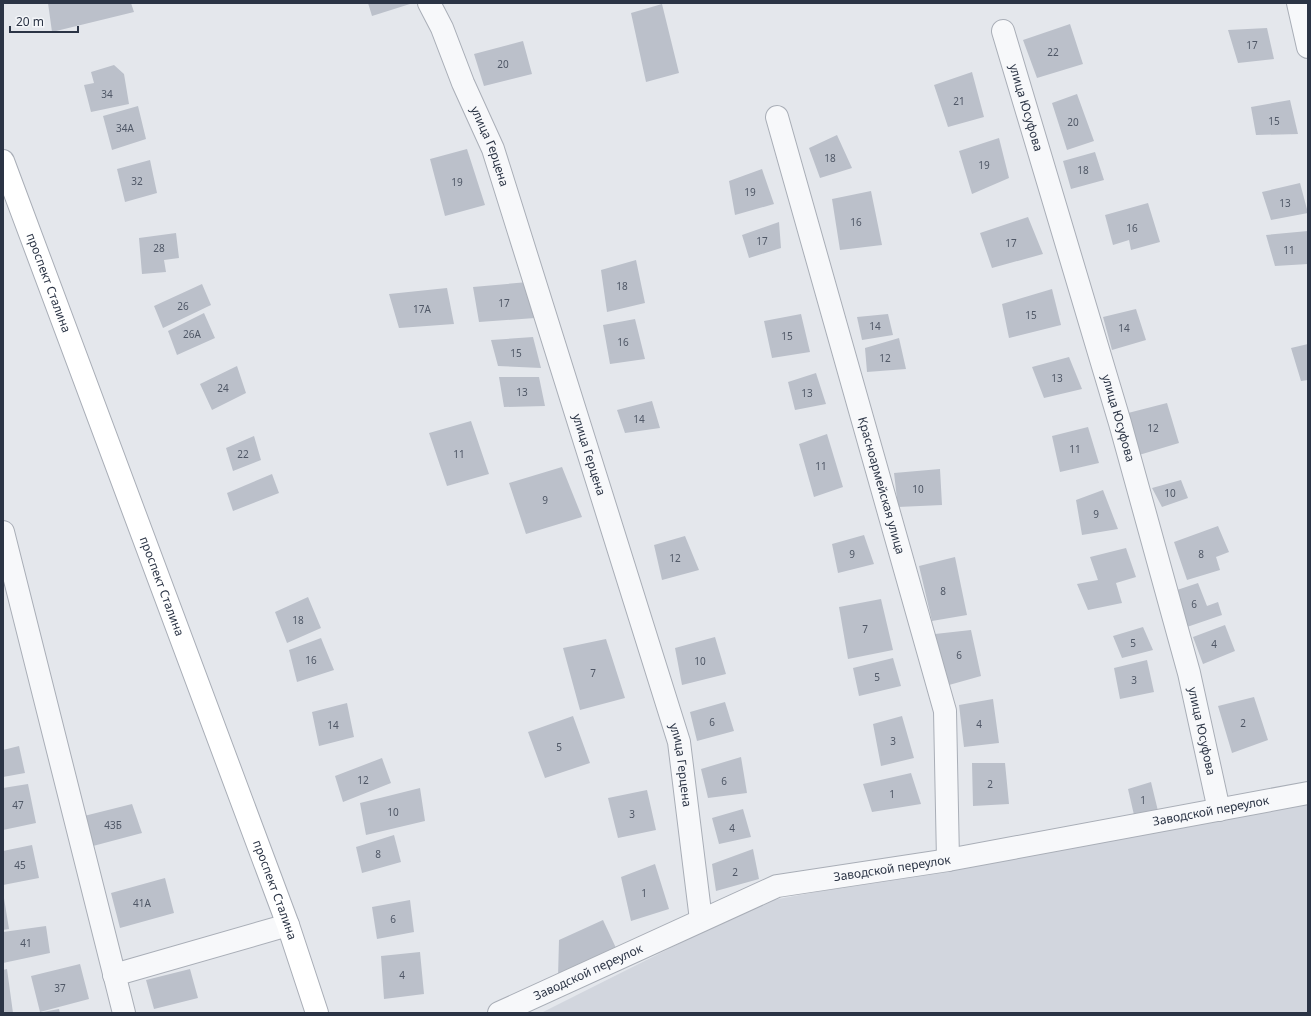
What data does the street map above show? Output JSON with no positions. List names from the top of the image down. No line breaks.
{"streets":{"street":["улица Юсуфова","улица Герцена","проспект Сталина","Красноармейская улица","Заводской переулок"]},"crossings":[["улица Юсуфова","Заводской переулок"],["улица Герцена","Заводской переулок"],["Красноармейская улица","Заводской переулок"]],"house_numbers":["17","22","20","34","21","15","20","34А","18","19","18","32","19","19","13","16","16","17","17","28","11","18","17","26","17А","15","14","14","26А","15","16","15","12","13","24","13","13","14","12","11","22","11","11","10","10","9","9","9","8","12","8","6","18","7","5","4","6","16","10","7","5","3","6","2","4","14","3","5","12","6","2","1","1","47","10","3","43Б","4","8","45","2","1","41А","6","41","4","37"],"scale_bar":"20 m"}
